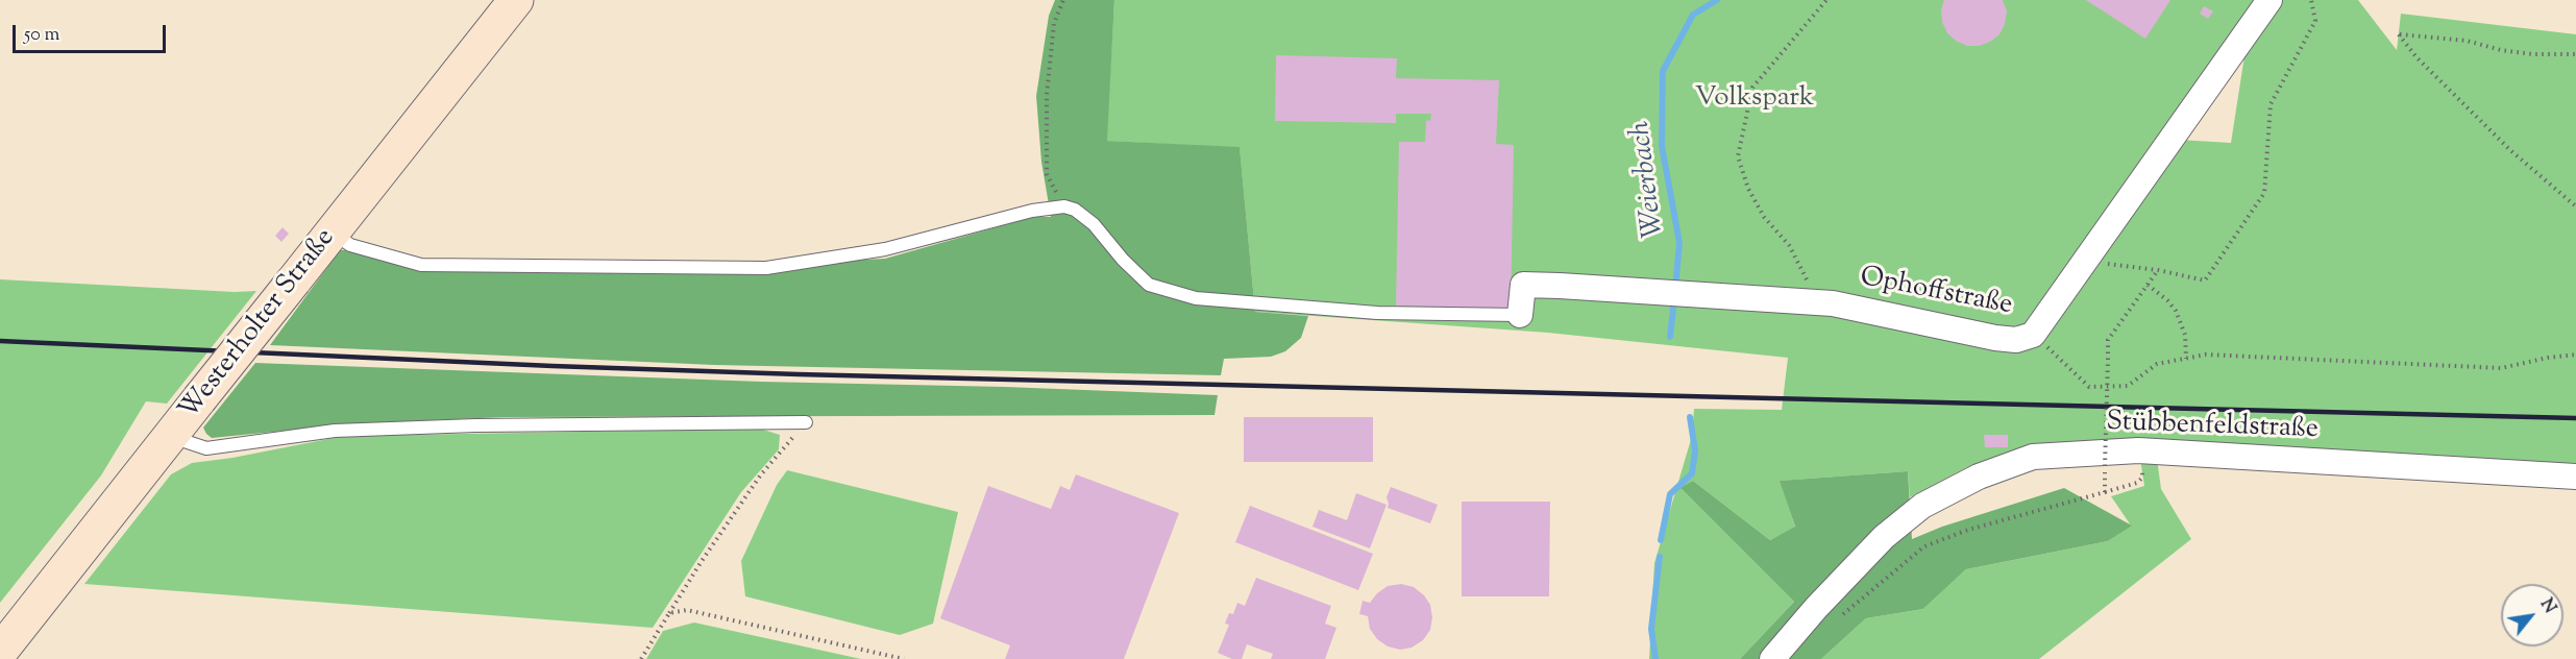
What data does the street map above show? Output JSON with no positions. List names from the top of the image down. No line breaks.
{"streets":{"main road":["Westerholter Straße"],"street":["Ophoffstraße","Stübbenfeldstraße"]},"water":["Weierbach"],"parks":["Volkspark"],"scale_bar":"50 m","north":"top right"}
